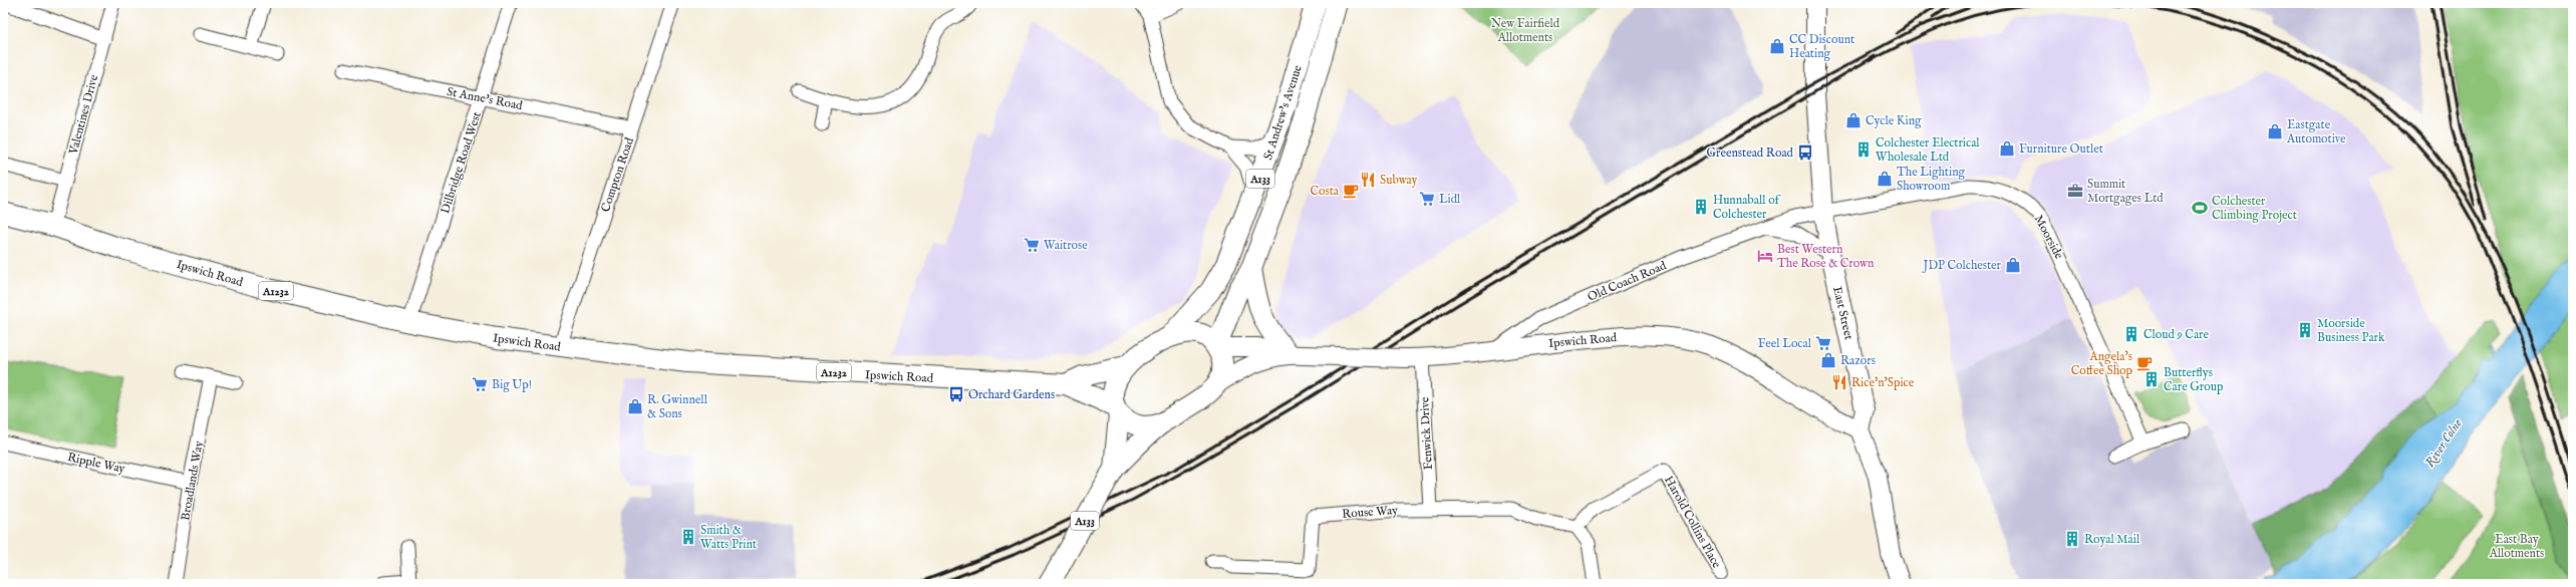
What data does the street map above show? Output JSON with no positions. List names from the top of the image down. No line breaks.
{"streets":{"main road":["St Andrew's Avenue","A133","Ipswich Road","A1232"],"street":["St Anne's Road","Valentines Drive","Dilbridge Road West","Compton Road","Moorside","Old Coach Road","East Street","Fenwick Drive","Ripple Way","Broadlands Way","Rouse Way","Harold Collins Place"]},"crossings":[["St Anne's Road","Dilbridge Road West"],["St Andrew's Avenue","A133"],["St Andrew's Avenue","Ipswich Road"],["Valentines Drive","Ipswich Road"],["Dilbridge Road West","Ipswich Road"],["Compton Road","Ipswich Road"],["A133","Ipswich Road"],["Moorside","Old Coach Road"],["Moorside","East Street"],["Ipswich Road","Old Coach Road"],["Ipswich Road","East Street"],["Ipswich Road","Fenwick Drive"],["Old Coach Road","East Street"],["Fenwick Drive","Rouse Way"],["Ripple Way","Broadlands Way"],["Rouse Way","Harold Collins Place"]],"water":["River Colne"],"parks":["New Fairfield Allotments","East Bay Allotments"],"places":{"shop":["CC Discount Heating","Cycle King","Eastgate Automotive","Furniture Outlet","The Lighting Showroom","JDP Colchester","Razors","R. Gwinnell & Sons"],"building":["Colchester Electrical Wholesale Ltd","Hunnaball of Colchester","Moorside Business Park","Cloud 9 Care","Butterflys Care Group","Smith & Watts Print","Royal Mail"],"bus stop":["Greenstead Road","Orchard Gardens"],"restaurant":["Subway","Rice'n'Spice"],"cafe":["Costa","Angela's Coffee Shop"],"office":["Summit Mortgages Ltd"],"supermarket":["Lidl","Waitrose","Feel Local","Big Up!"],"sports":["Colchester Climbing Project"],"hotel":["Best Western The Rose & Crown"]}}
